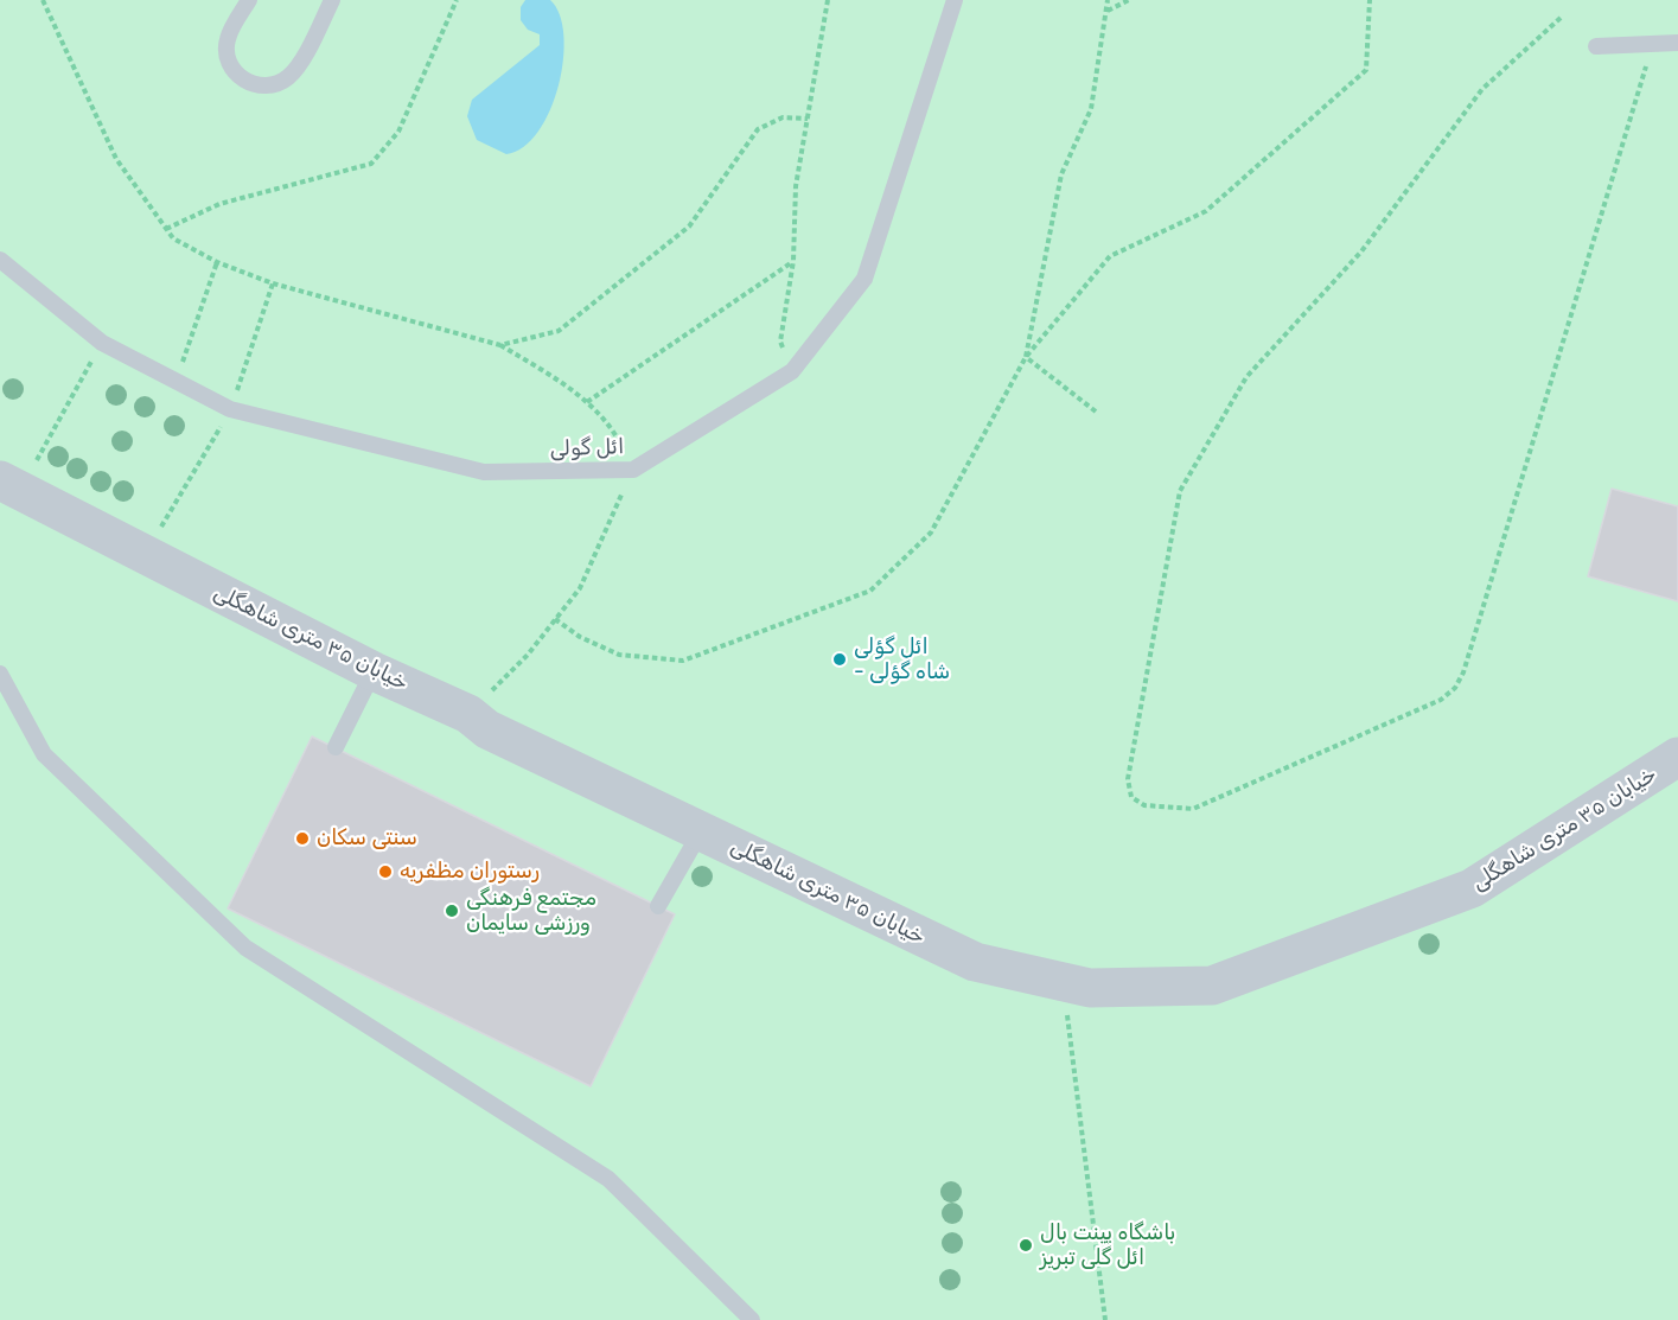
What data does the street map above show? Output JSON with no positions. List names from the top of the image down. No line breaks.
{"streets":{"street":["خیابان ۳۵ متری شاهگلی"],"lane":["ائل گولی"]},"places":["ائل گؤلی - شاه گؤلی","سنتی سکان","رستوران مظفریه","مجتمع فرهنگی ورزشی سایمان","باشگاه پینت بال ائل گلی تبریز"]}
